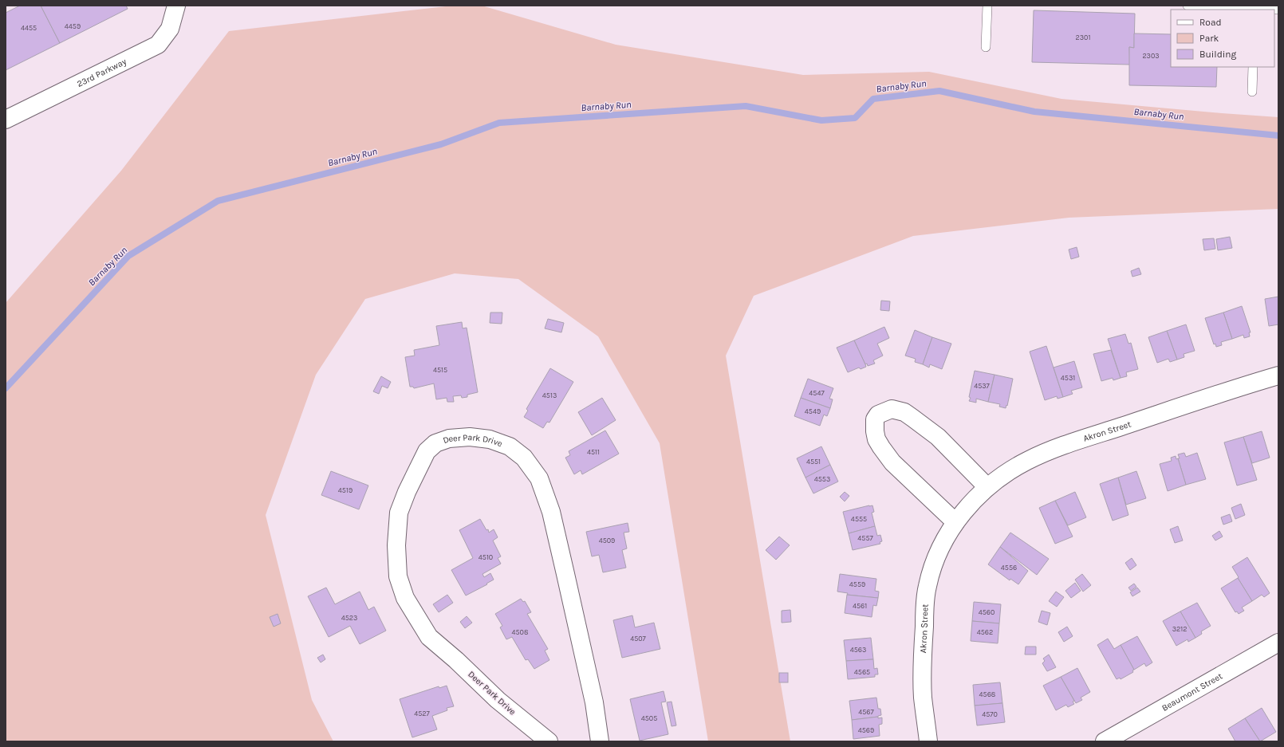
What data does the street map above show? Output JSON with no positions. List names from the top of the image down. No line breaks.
{"streets":{"street":["23rd Parkway","Akron Street","Deer Park Drive","Beaumont Street"]},"water":["Barnaby Run"],"house_numbers":["4459","4455","2301","2303","4515","4531","4537","4547","4513","4549","4511","4551","4553","4519","4555","4557","4509","4510","4556","4559","4561","4560","4523","3212","4508","4562","4507","4563","4565","4568","4567","4527","4570","4505","4569"],"legend":["Road","Park","Building"]}
